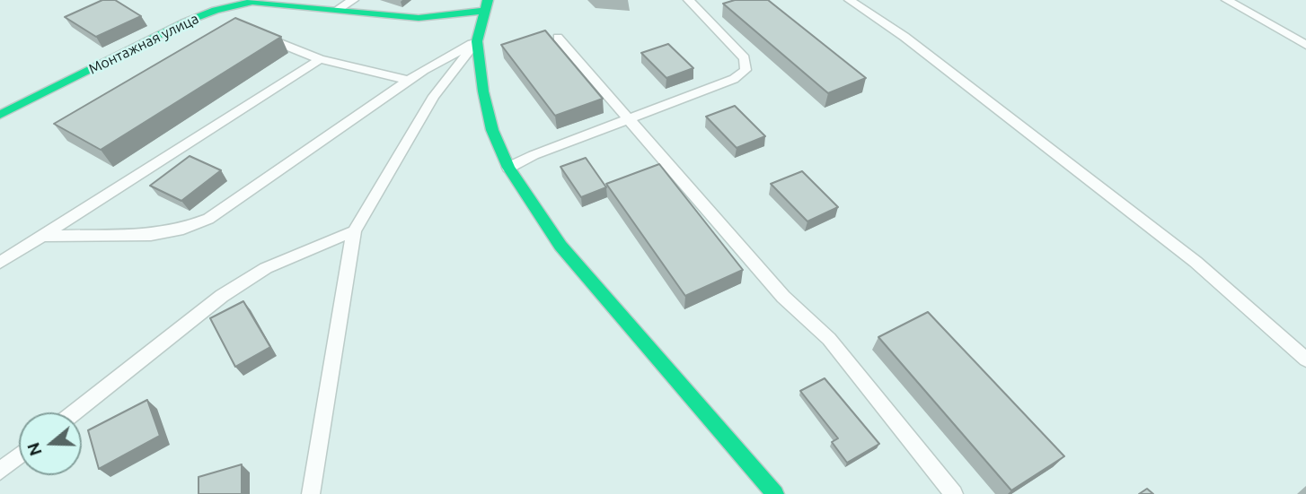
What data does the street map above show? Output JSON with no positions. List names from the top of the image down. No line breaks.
{"streets":{"street":["Монтажная улица"]},"north":"left"}
